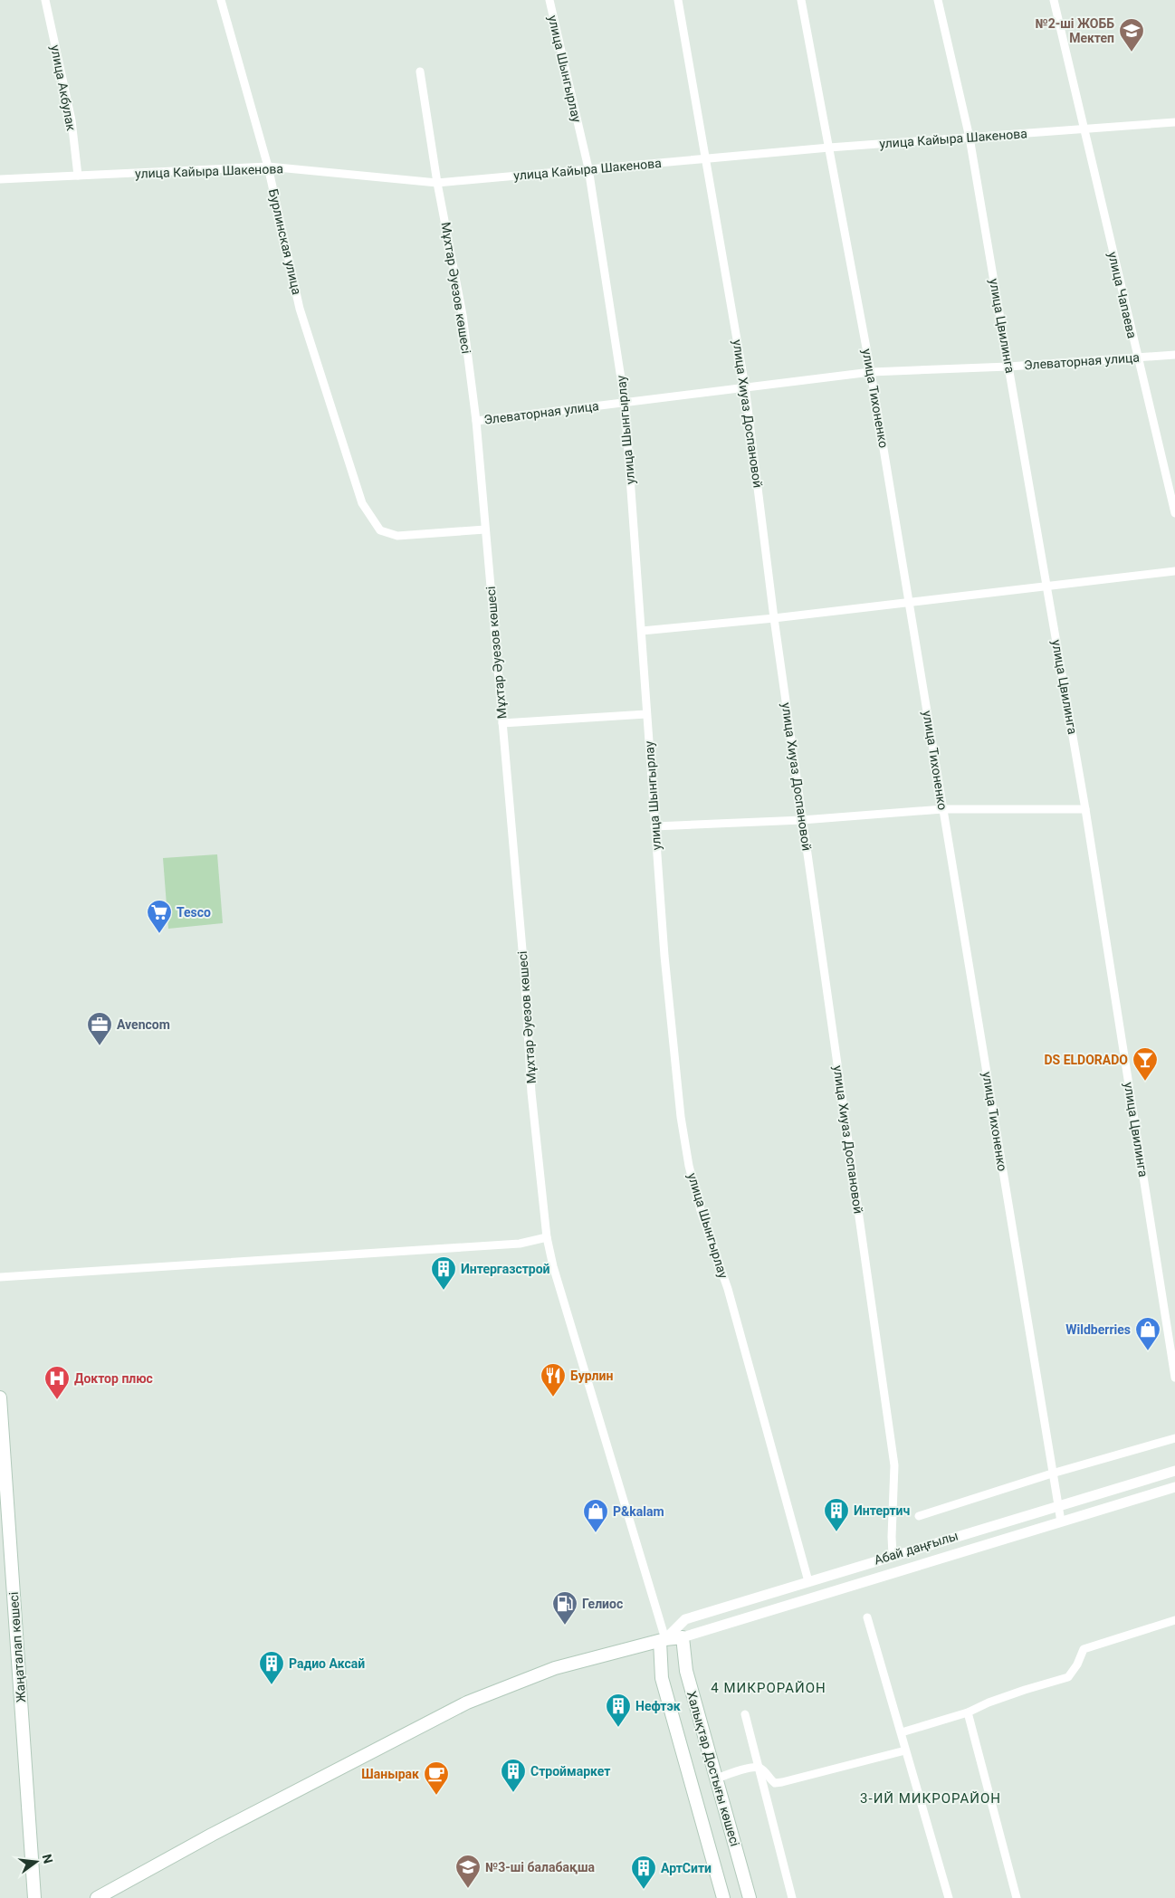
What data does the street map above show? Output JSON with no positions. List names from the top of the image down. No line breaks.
{"streets":{"main road":["Жаңаталап көшесі","Халықтар Достығы көшесі"],"street":["улица Шынгырлау","улица Акбулак","улица Кайыра Шакенова","Бурлинская улица","Мұхтар Әуезов көшесі","улица Чапаева","улица Цвилинга","Элеваторная улица","улица Тихоненко","улица Хиуаз Доспановой","Абай даңғылы"]},"crossings":[["улица Шынгырлау","улица Кайыра Шакенова"],["улица Шынгырлау","Элеваторная улица"],["улица Шынгырлау","Абай даңғылы"],["улица Акбулак","улица Кайыра Шакенова"],["улица Кайыра Шакенова","Бурлинская улица"],["улица Кайыра Шакенова","Мұхтар Әуезов көшесі"],["улица Кайыра Шакенова","улица Чапаева"],["улица Кайыра Шакенова","улица Цвилинга"],["улица Кайыра Шакенова","улица Тихоненко"],["улица Кайыра Шакенова","улица Хиуаз Доспановой"],["Бурлинская улица","Мұхтар Әуезов көшесі"],["Мұхтар Әуезов көшесі","Элеваторная улица"],["Мұхтар Әуезов көшесі","Халықтар Достығы көшесі"],["улица Чапаева","Элеваторная улица"],["улица Цвилинга","Элеваторная улица"],["Элеваторная улица","улица Тихоненко"],["Элеваторная улица","улица Хиуаз Доспановой"],["улица Тихоненко","Абай даңғылы"],["улица Хиуаз Доспановой","Абай даңғылы"],["Абай даңғылы","Халықтар Достығы көшесі"]],"districts":["4 МИКРОРАЙОН","3-ИЙ МИКРОРАЙОН"],"places":{"school or university":["№2-ші ЖОББ Мектеп","№3-ші балабақша"],"supermarket":["Tesco"],"office":["Avencom"],"bar":["DS ELDORADO"],"building":["Интергазстрой","Интертич","Радио Аксай","Нефтэк","Строймаркет","АртСити"],"shop":["Wildberries","P&kalam"],"restaurant":["Бурлин"],"hospital":["Доктор плюс"],"fuel station":["Гелиос"],"cafe":["Шанырак"]},"north":"right"}
